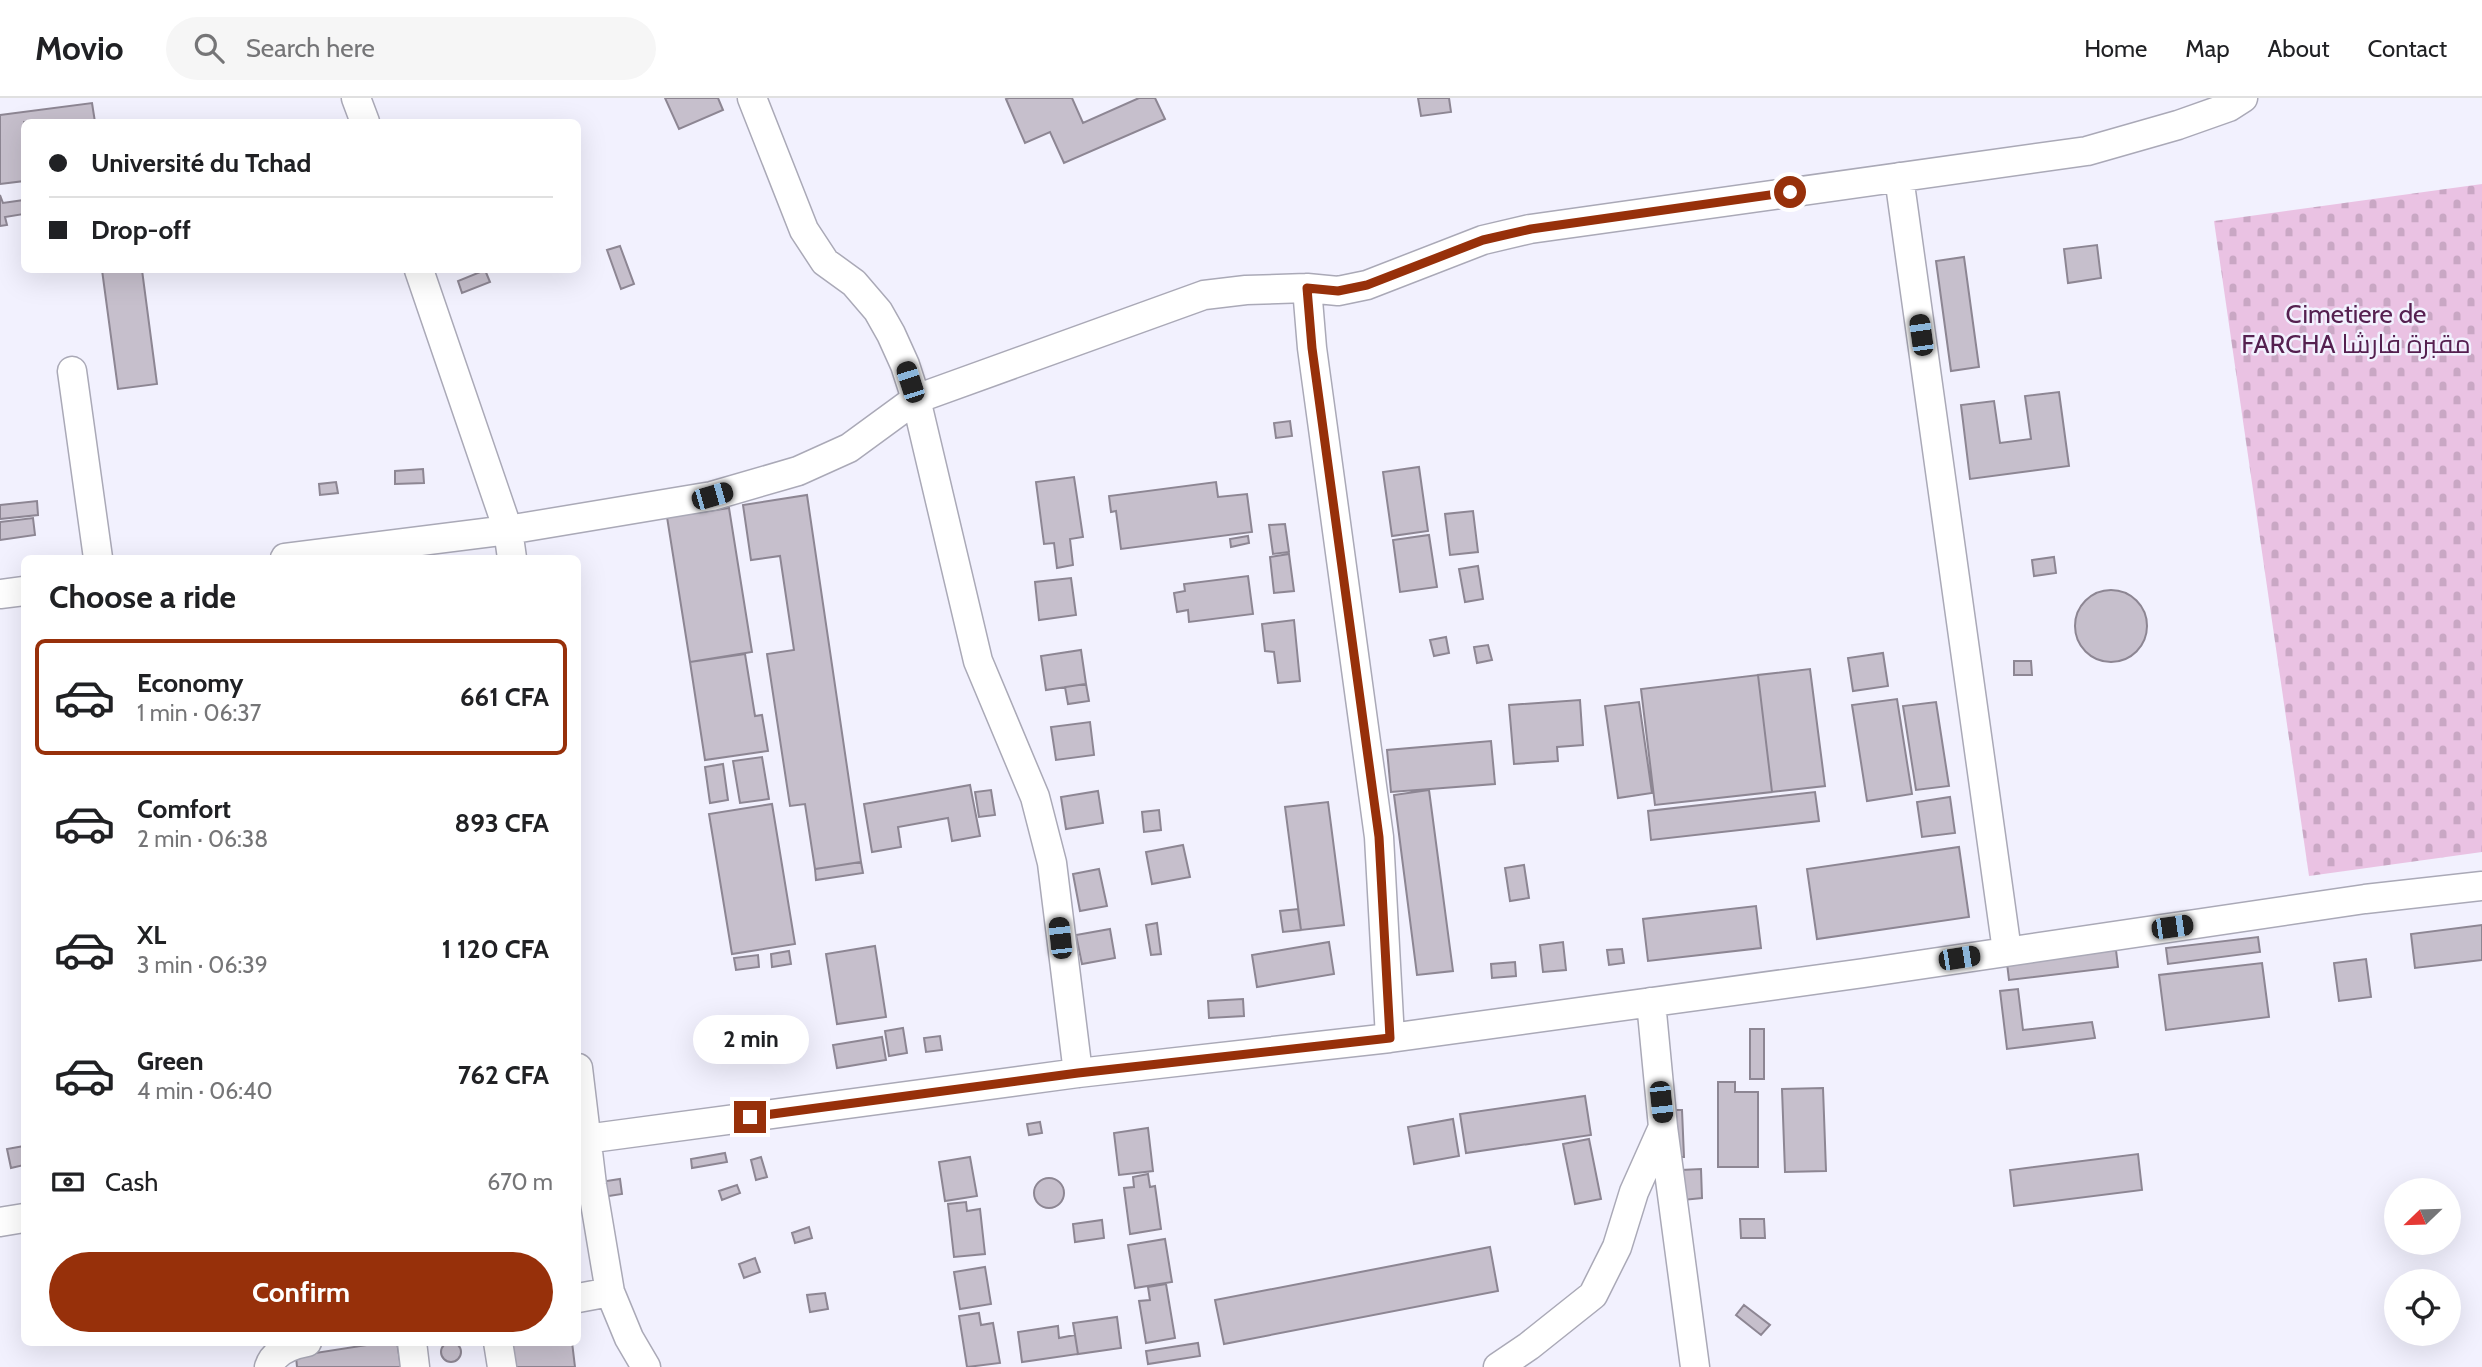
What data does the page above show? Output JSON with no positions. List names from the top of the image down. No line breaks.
{"parks":["Cimetiere de FARCHA مقبرة فارشا"],"north":"bottom left","page":{"header":"Movio","search":"Search here","nav":["Home","Map","About","Contact"],"banner":["Université du Tchad","Drop-off"],"heading":"Choose a ride","list":[{"name":"Economy","note":"1 min · 06:37","value":"661 CFA"},{"name":"Comfort","note":"2 min · 06:38","value":"893 CFA"},{"name":"XL","note":"3 min · 06:39","value":"1 120 CFA"},{"name":"Green","note":"4 min · 06:40","value":"762 CFA"}],"bubble":"2 min","pay":["Cash","670 m"],"buttons":"Confirm"}}
